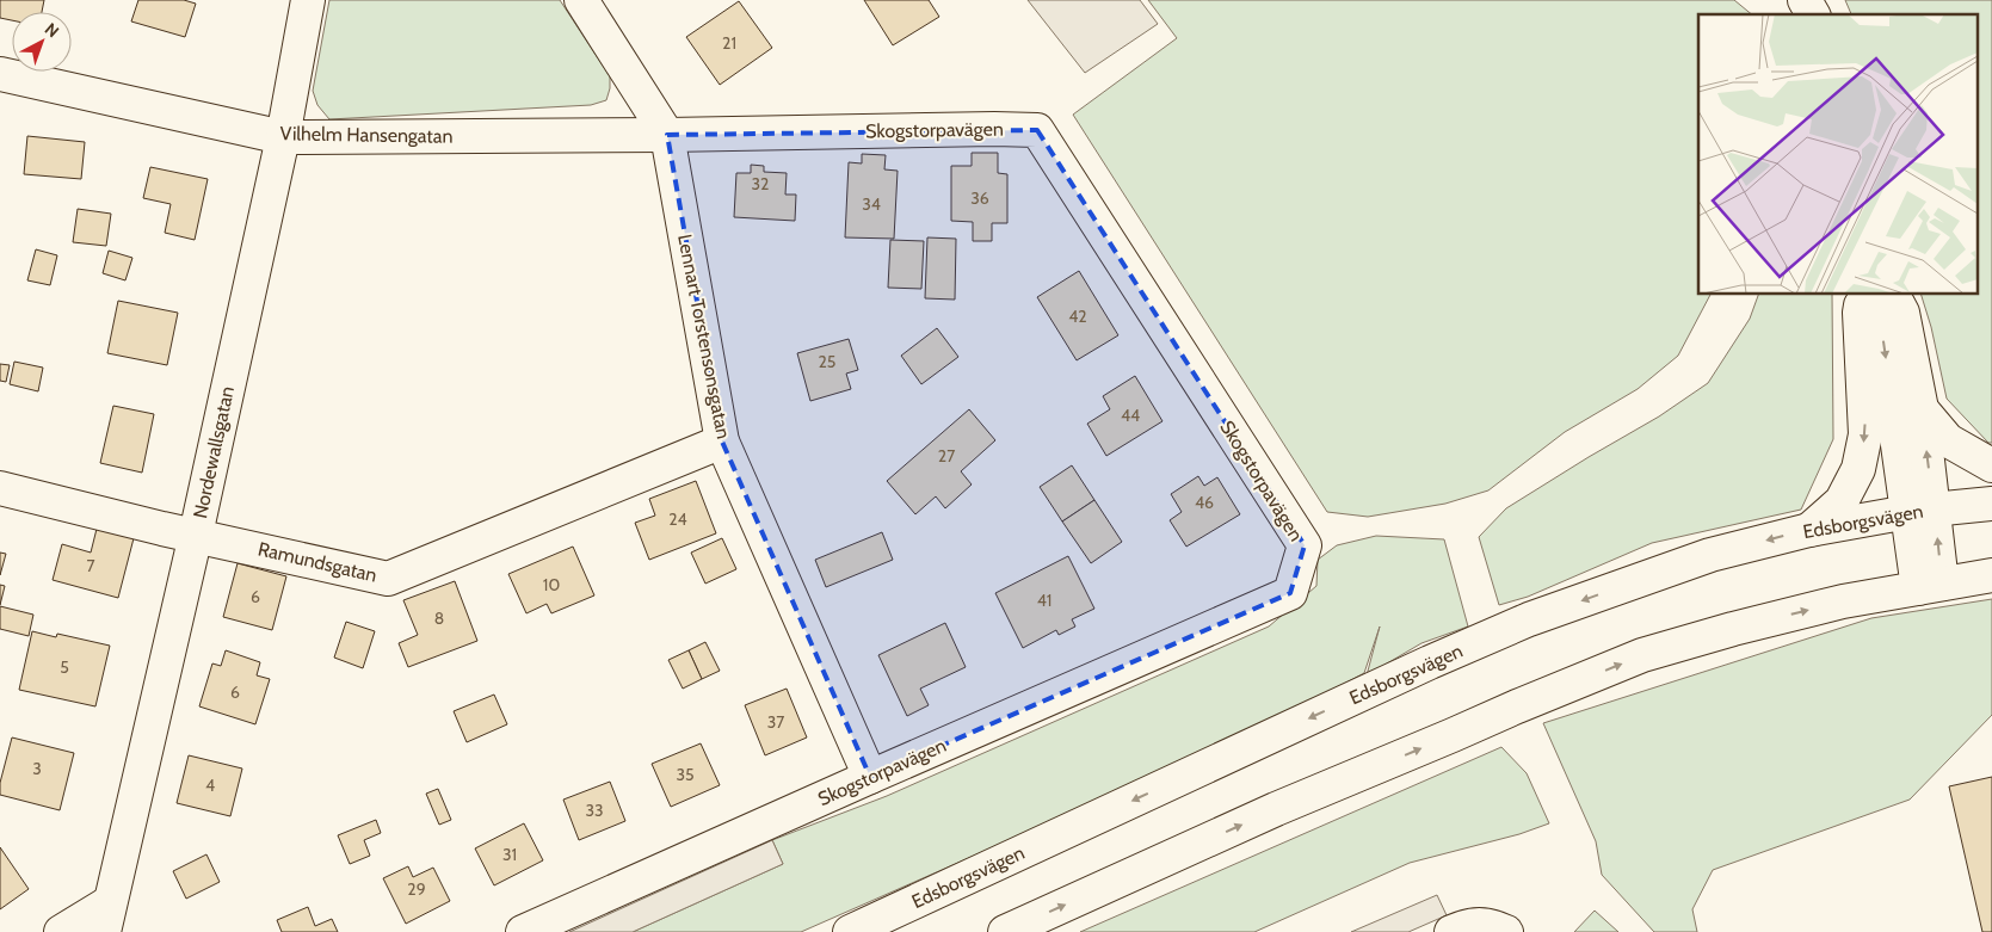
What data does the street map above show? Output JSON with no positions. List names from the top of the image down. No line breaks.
{"streets":{"main road":["Skogstorpavägen","Vilhelm Hansengatan","Lennart Torstensonsgatan","Nordewallsgatan","Edsborgsvägen","Ramundsgatan"]},"crossings":[["Skogstorpavägen","Vilhelm Hansengatan"],["Skogstorpavägen","Lennart Torstensonsgatan"],["Vilhelm Hansengatan","Lennart Torstensonsgatan"],["Vilhelm Hansengatan","Nordewallsgatan"],["Lennart Torstensonsgatan","Ramundsgatan"],["Nordewallsgatan","Ramundsgatan"]],"house_numbers":["21","32","36","34","42","25","44","27","46","24","7","10","6","41","8","5","6","37","3","35","4","33","31","29"],"north":"top right"}
